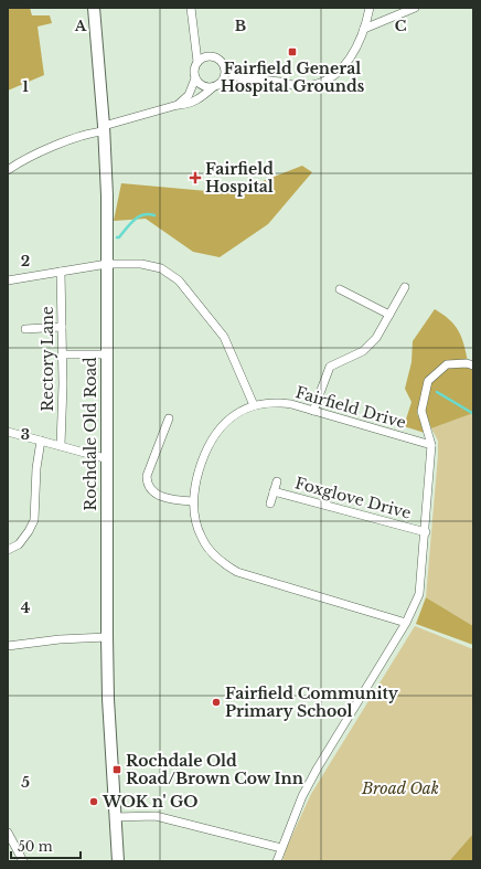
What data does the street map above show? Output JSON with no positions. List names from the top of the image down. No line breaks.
{"streets":{"main road":["Rochdale Old Road"],"street":["Rectory Lane","Fairfield Drive","Foxglove Drive"]},"parks":["Broad Oak"],"places":{"transit":["Fairfield General Hospital Grounds","Rochdale Old Road/Brown Cow Inn"],"health":["Fairfield Hospital"],"other":["Fairfield Community Primary School","WOK n' GO"]},"scale_bar":"50 m","grid":{"columns":["A","B","C"],"rows":["1","2","3","4","5"]}}
